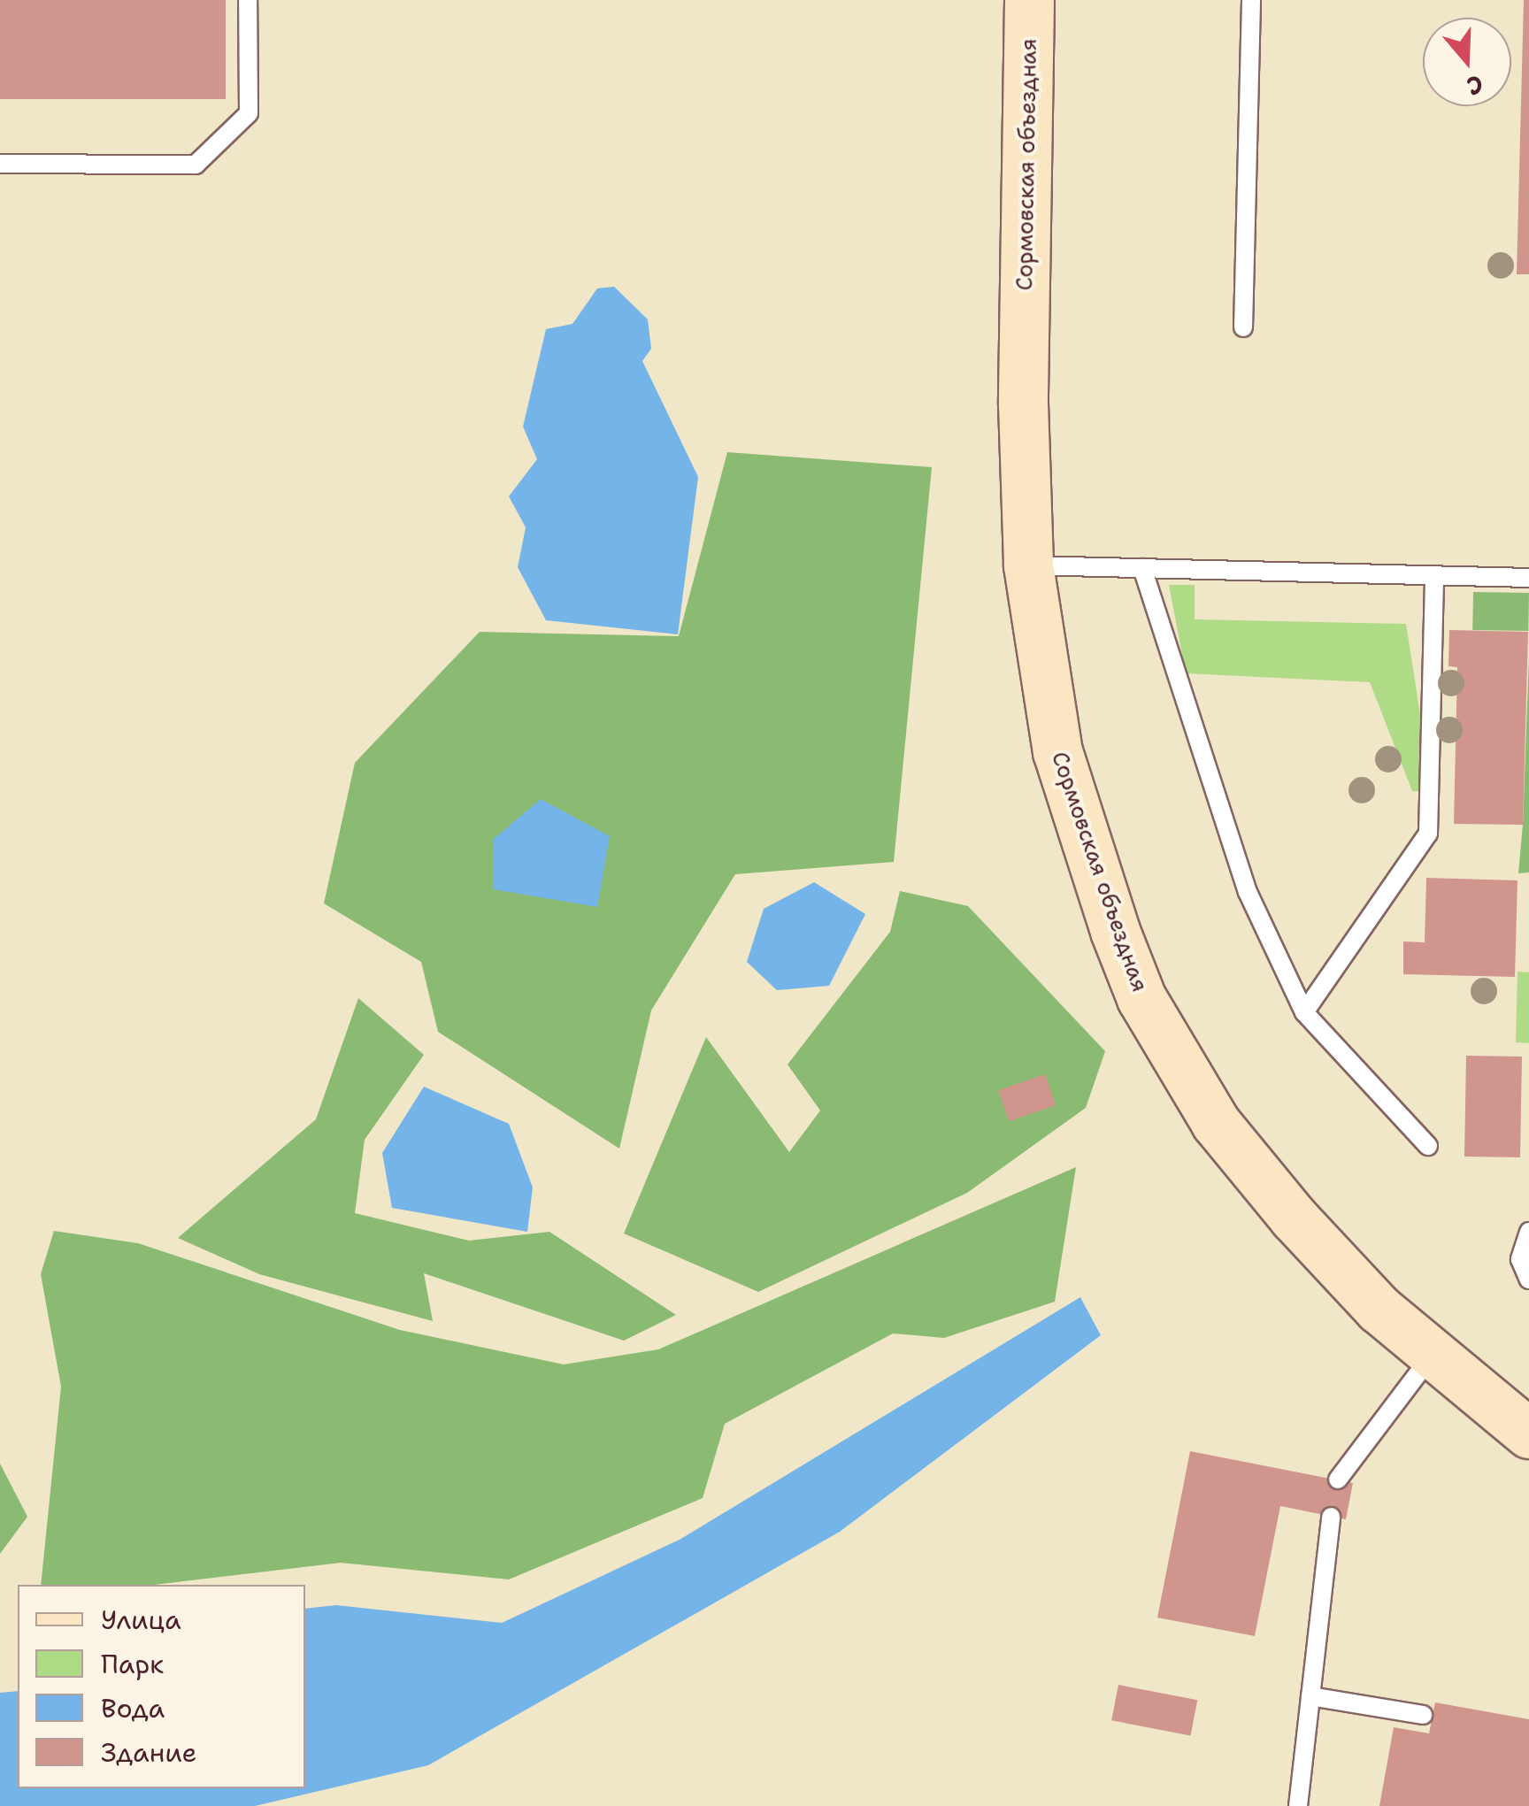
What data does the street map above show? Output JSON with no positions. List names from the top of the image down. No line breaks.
{"streets":{"street":["Сормовская объездная"]},"legend":["Улица","Парк","Вода","Здание"],"north":"bottom"}
